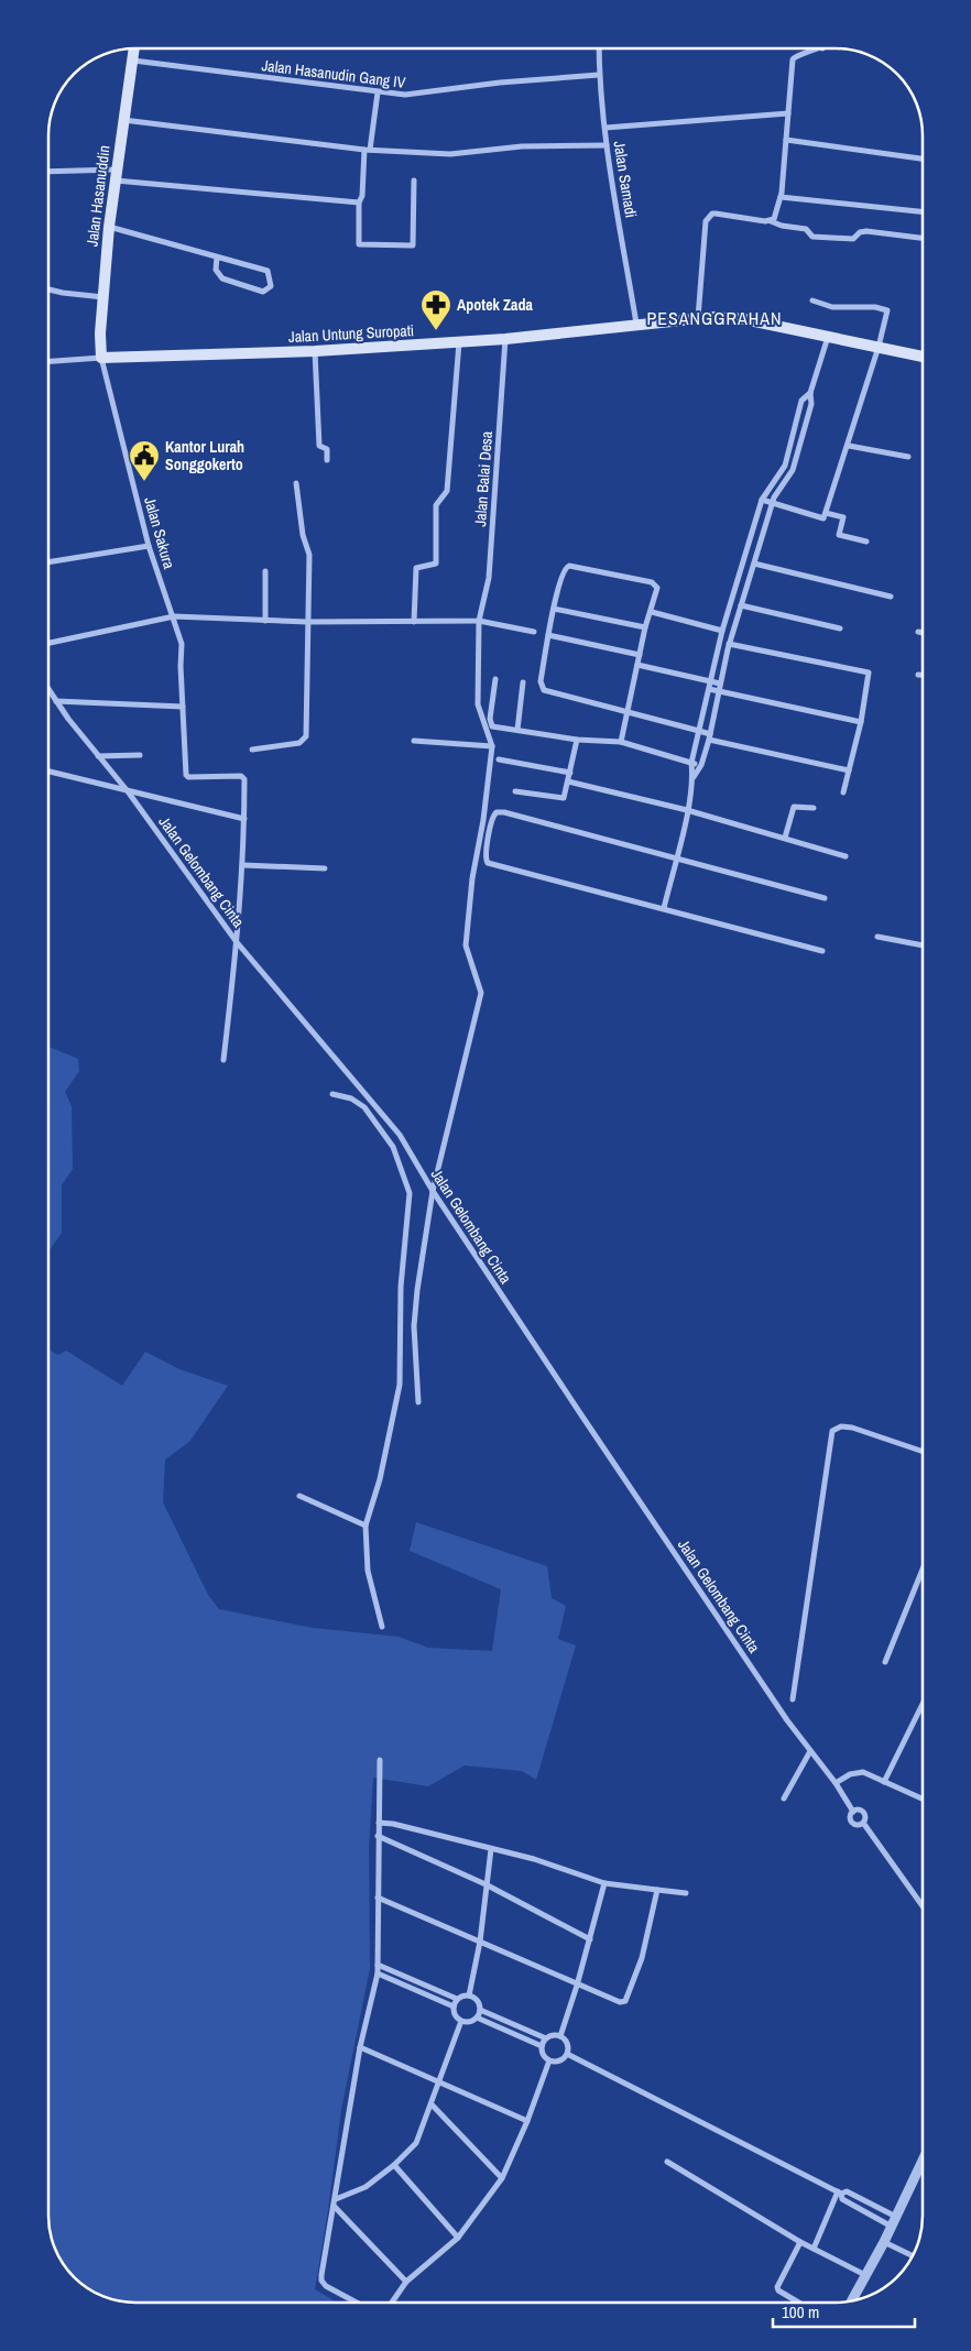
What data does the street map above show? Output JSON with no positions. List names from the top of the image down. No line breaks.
{"streets":{"main road":["Jalan Hasanuddin","Jalan Untung Suropati"],"street":["Jalan Hasanudin Gang IV","Jalan Samadi","Jalan Balai Desa","Jalan Sakura","Jalan Gelombang Cinta"]},"crossings":[["Jalan Hasanudin Gang IV","Jalan Samadi"],["Jalan Hasanudin Gang IV","Jalan Hasanuddin"],["Jalan Samadi","Jalan Untung Suropati"],["Jalan Hasanuddin","Jalan Untung Suropati"],["Jalan Hasanuddin","Jalan Sakura"],["Jalan Untung Suropati","Jalan Balai Desa"],["Jalan Untung Suropati","Jalan Sakura"]],"districts":["PESANGGRAHAN"],"places":{"pharmacy":["Apotek Zada"],"public building":["Kantor Lurah Songgokerto"]},"scale_bar":"100 m"}
